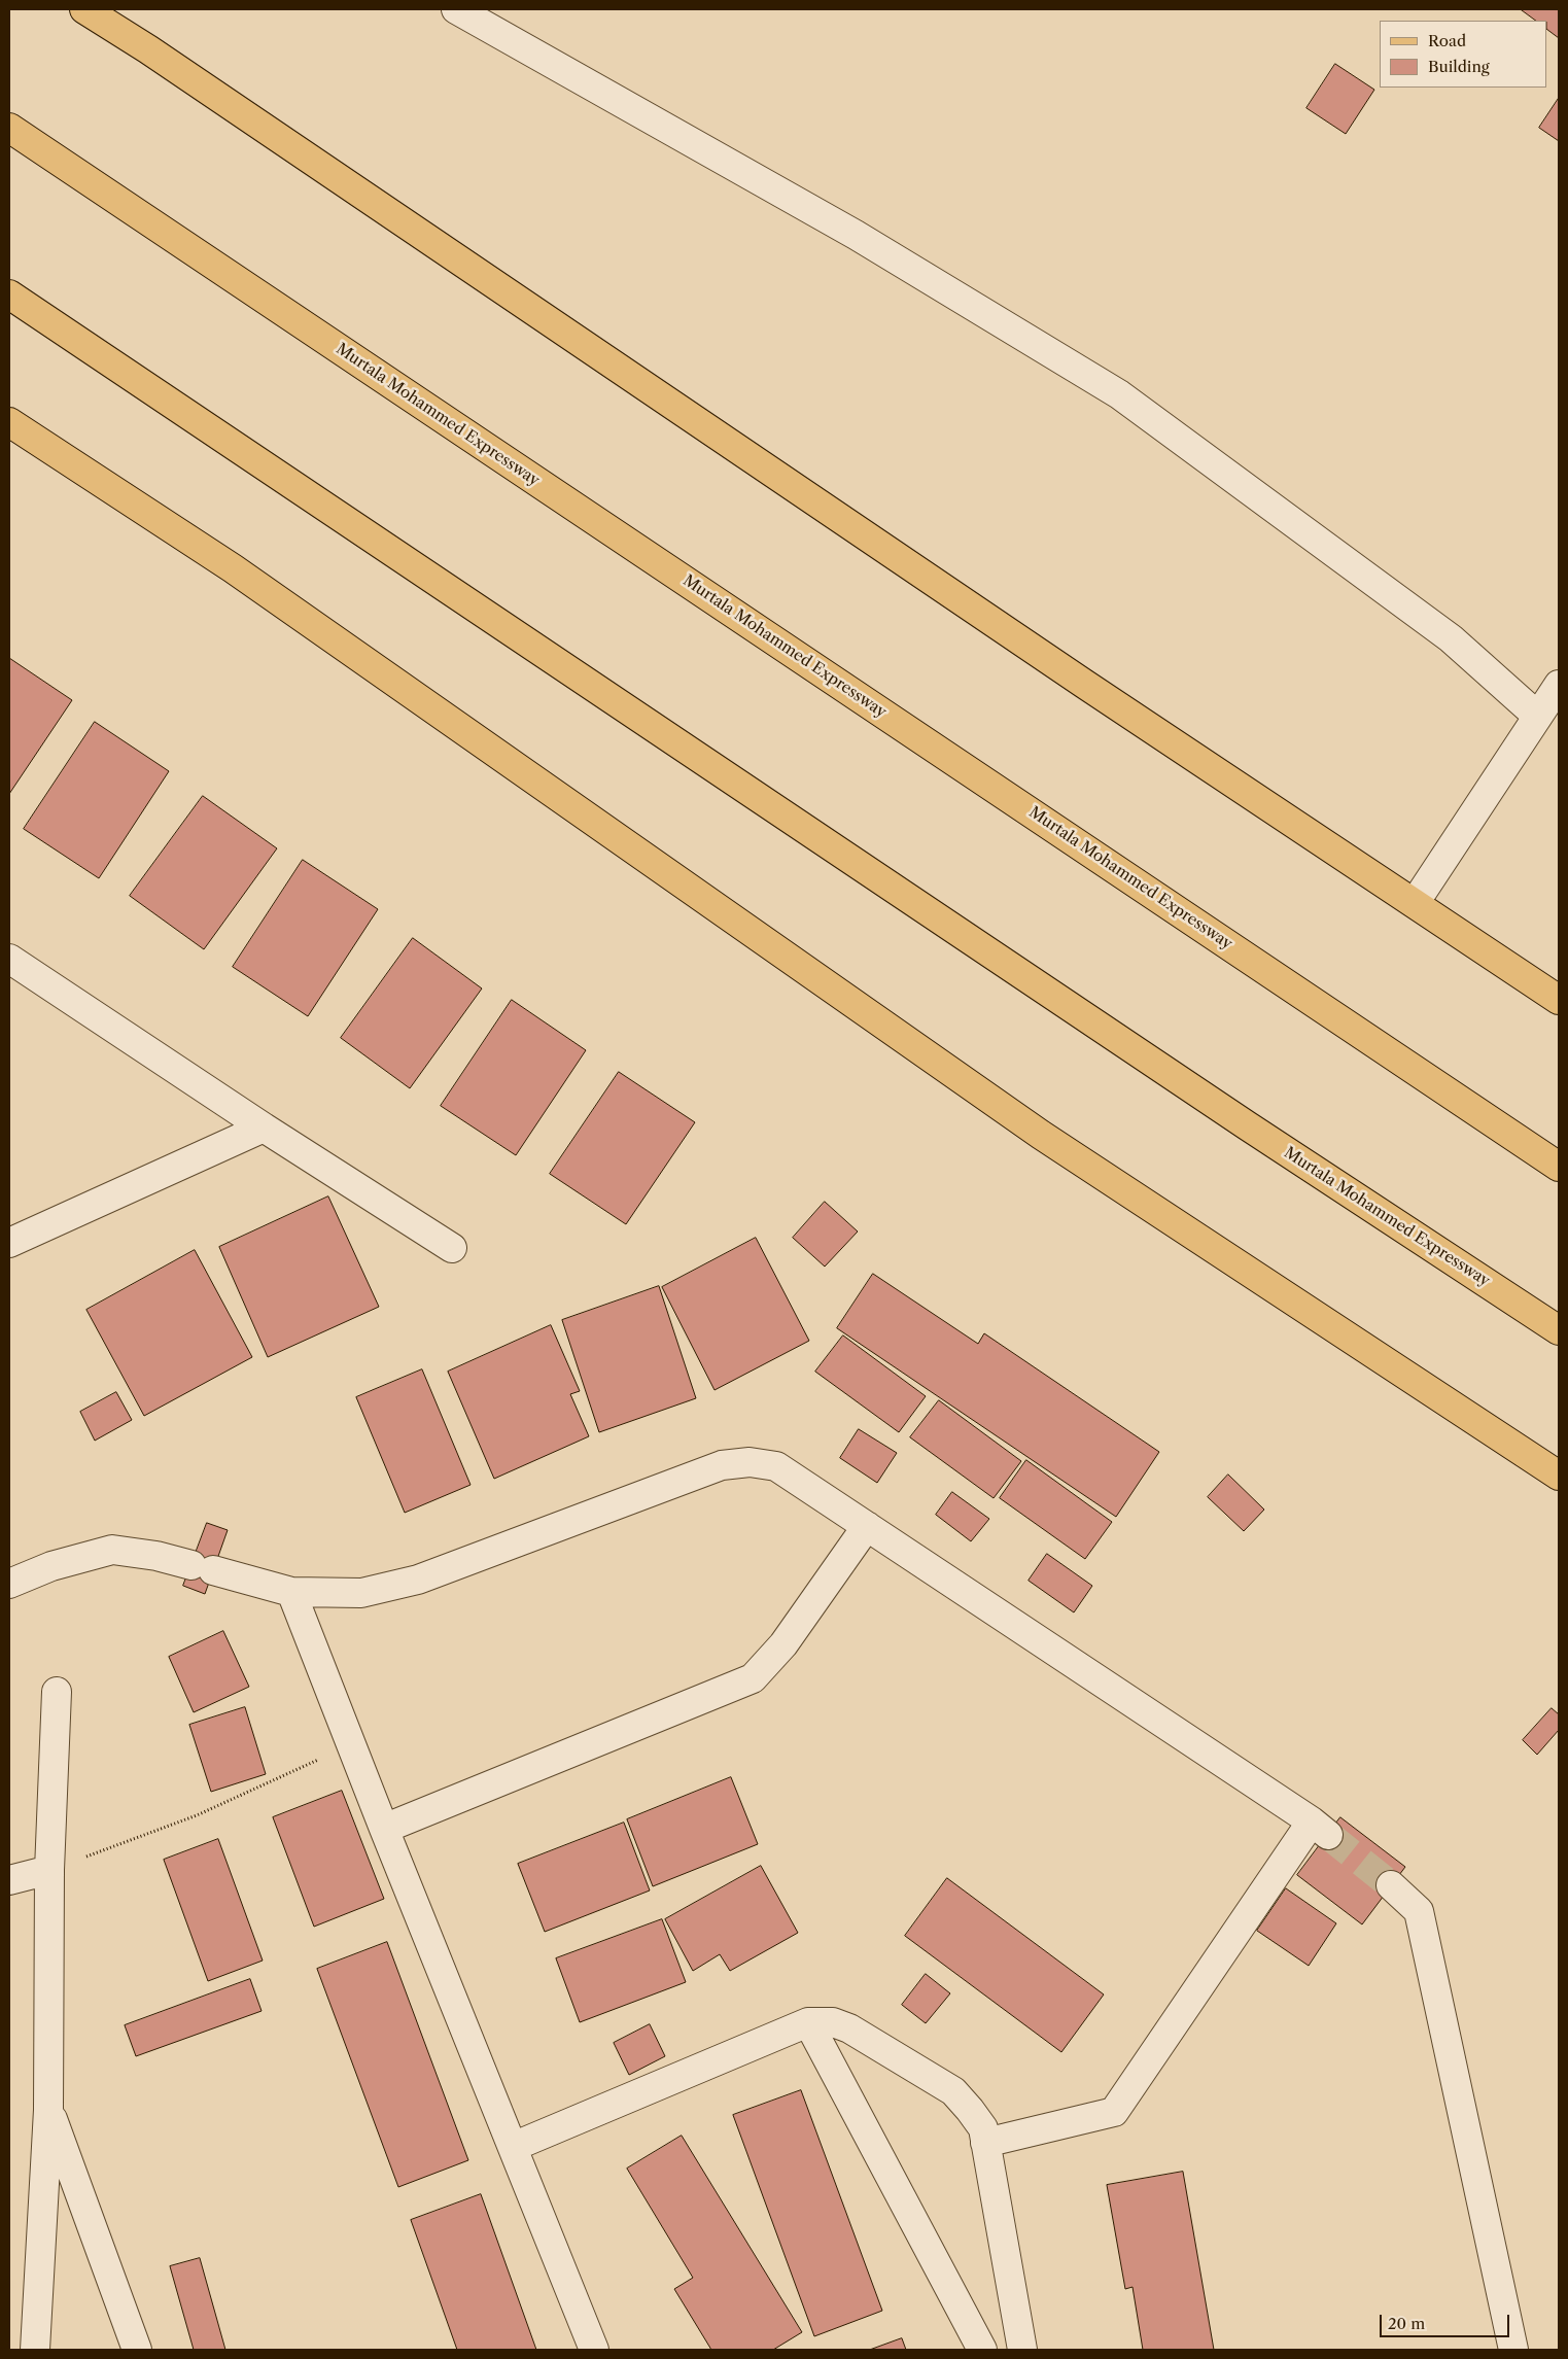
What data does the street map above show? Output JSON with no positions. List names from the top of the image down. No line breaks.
{"streets":{"main road":["Murtala Mohammed Expressway"]},"legend":["Road","Building"],"scale_bar":"20 m"}
